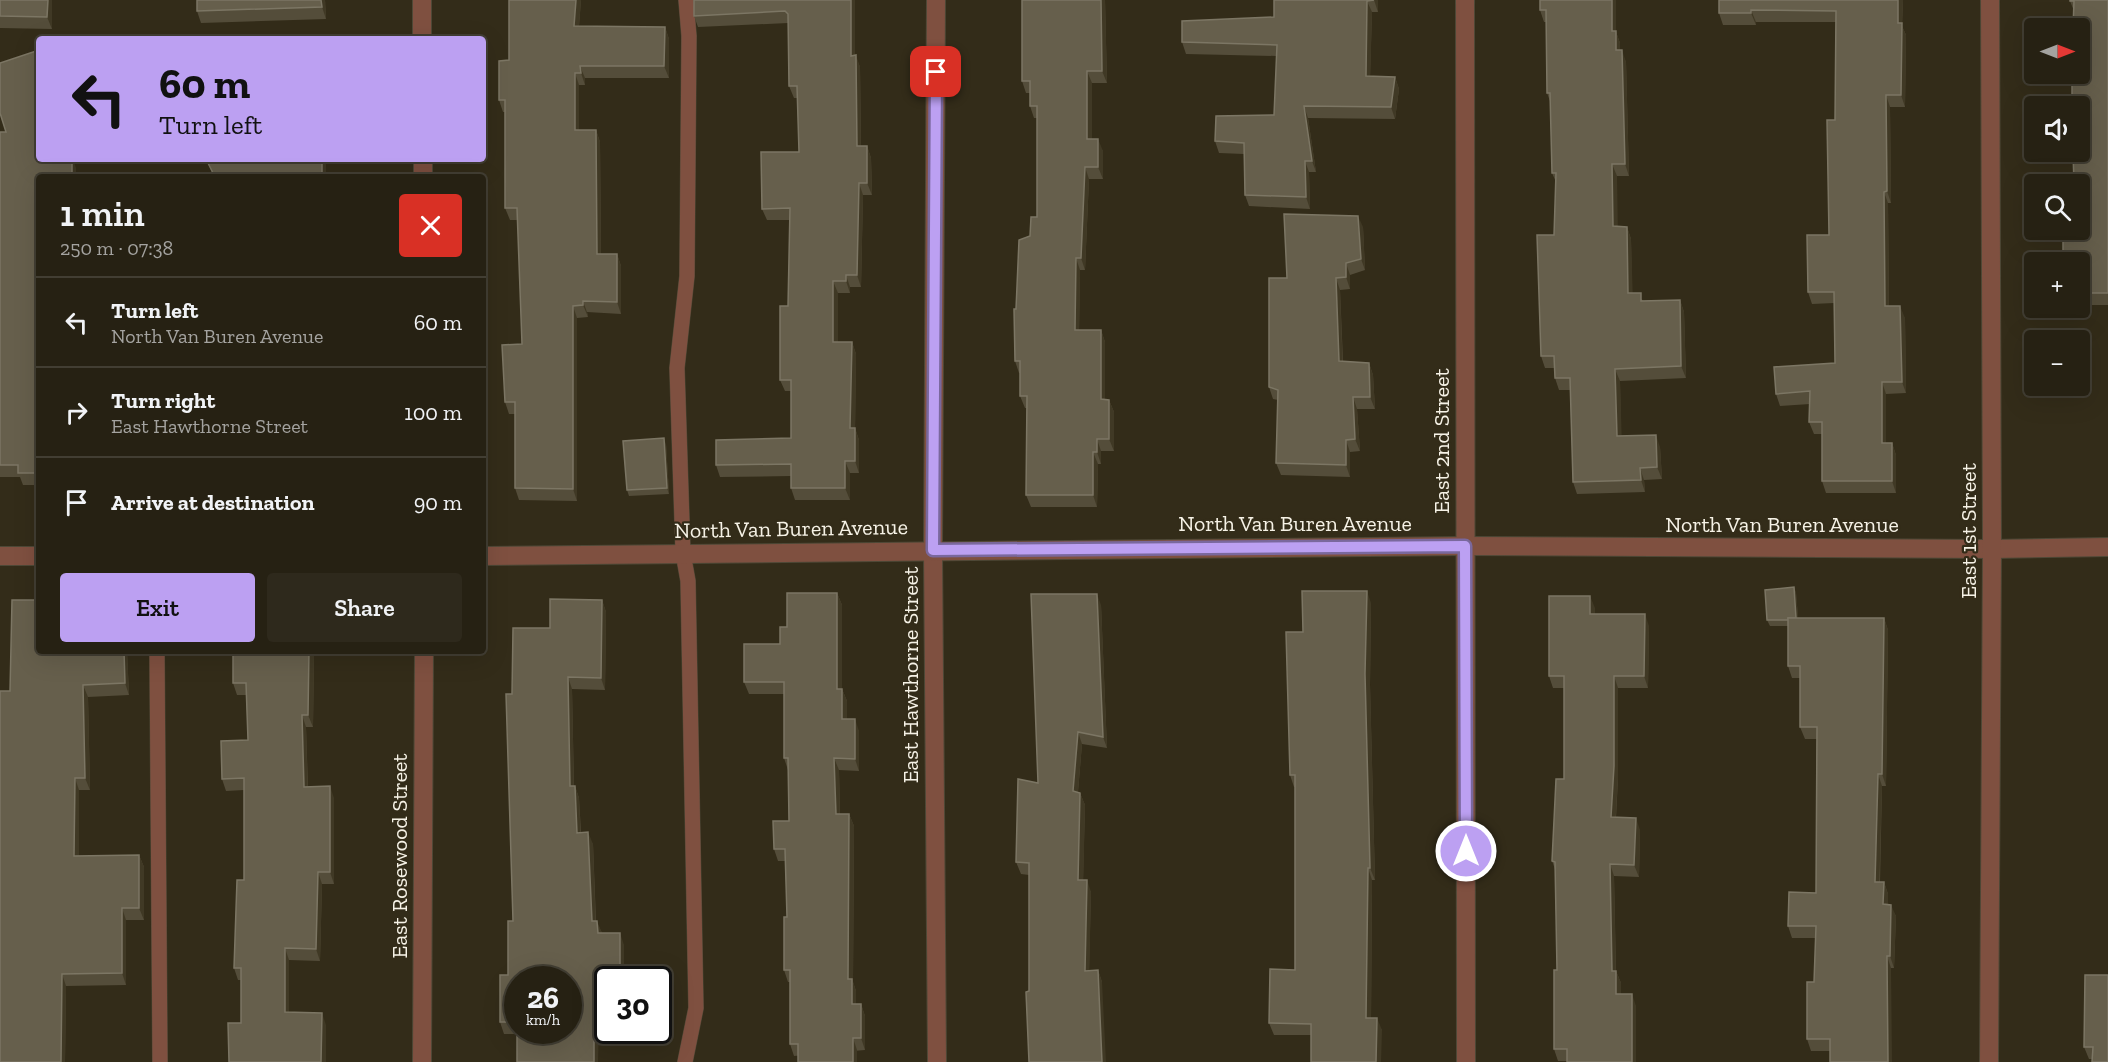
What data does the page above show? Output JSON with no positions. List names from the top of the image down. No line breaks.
{"streets":{"street":["East 2nd Street","North Van Buren Avenue","East 1st Street","East Hawthorne Street","East Rosewood Street"]},"crossings":[["East 2nd Street","North Van Buren Avenue"],["North Van Buren Avenue","East 1st Street"],["North Van Buren Avenue","East Hawthorne Street"]],"north":"right","page":{"map_buttons":["+","−"],"turn":["60 m","Turn left"],"heading":["1 min","250 m · 07:38"],"list":[{"name":"Turn left","note":"North Van Buren Avenue","value":"60 m"},{"name":"Turn right","note":"East Hawthorne Street","value":"100 m"},{"name":"Arrive at destination","value":"90 m"}],"buttons":["Exit","Share"],"speed":"26 km/h","limit":"30"}}
